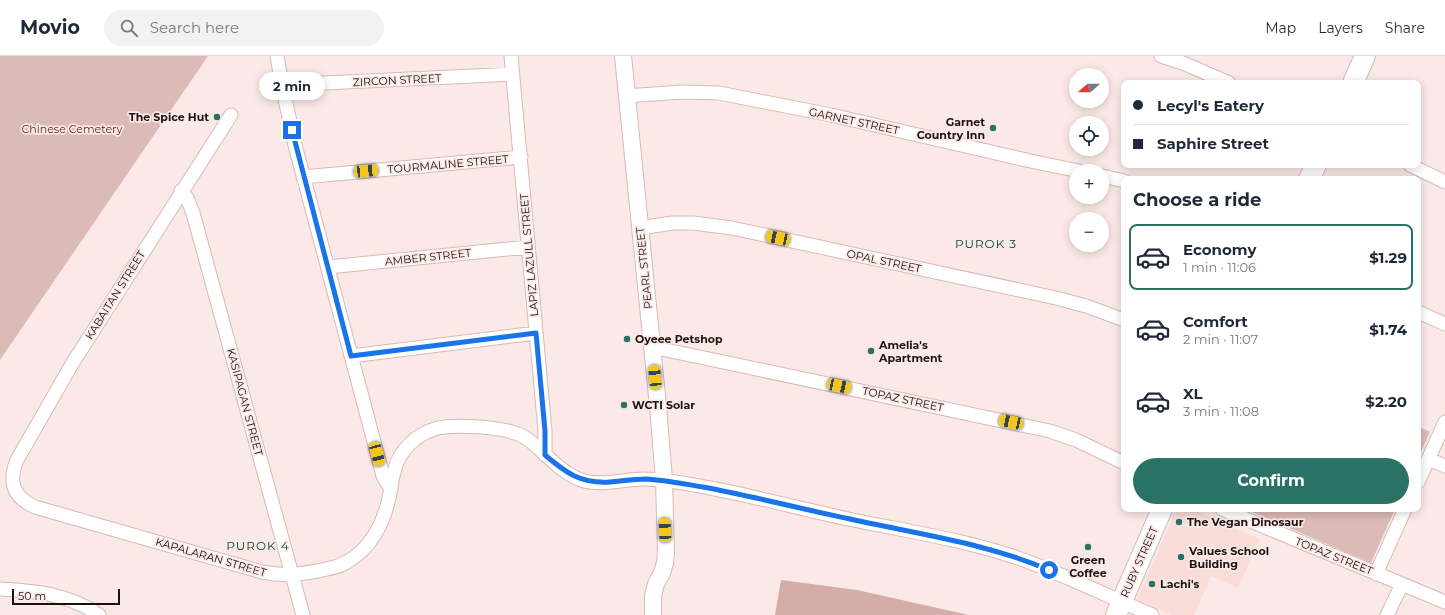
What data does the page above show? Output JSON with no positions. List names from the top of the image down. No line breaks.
{"streets":{"main road":["RUBY STREET"],"street":["ZIRCON STREET","GARNET STREET","TOURMALINE STREET","LAPIZ LAZULL STREET","AMBER STREET","OPAL STREET","PEARL STREET","KABAITAN STREET","TOPAZ STREET","KASIPAGAN STREET","KAPALARAN STREET"]},"crossings":[["ZIRCON STREET","LAPIZ LAZULL STREET"],["GARNET STREET","PEARL STREET"],["TOURMALINE STREET","LAPIZ LAZULL STREET"],["LAPIZ LAZULL STREET","AMBER STREET"],["LAPIZ LAZULL STREET","KAPALARAN STREET"],["OPAL STREET","PEARL STREET"],["PEARL STREET","TOPAZ STREET"],["PEARL STREET","KAPALARAN STREET"],["KABAITAN STREET","KASIPAGAN STREET"],["KABAITAN STREET","KAPALARAN STREET"],["KASIPAGAN STREET","KAPALARAN STREET"],["KAPALARAN STREET","RUBY STREET"]],"districts":["PUROK 3","PUROK 4"],"parks":["Chinese Cemetery"],"places":["The Spice Hut","Garnet Country Inn","Oyeee Petshop","Amelia's Apartment","WCTI Solar","The Vegan Dinosaur","Green Coffee","Values School Building","Lachi's"],"scale_bar":"50 m","north":"left","page":{"header":"Movio","search":"Search here","nav":["Map","Layers","Share"],"map_buttons":["+","−"],"bubble":"2 min","banner":["Lecyl's Eatery","Saphire Street"],"heading":"Choose a ride","list":[{"name":"Economy","note":"1 min · 11:06","value":"$1.29"},{"name":"Comfort","note":"2 min · 11:07","value":"$1.74"},{"name":"XL","note":"3 min · 11:08","value":"$2.20"}],"buttons":"Confirm","scale":"50 m"}}
